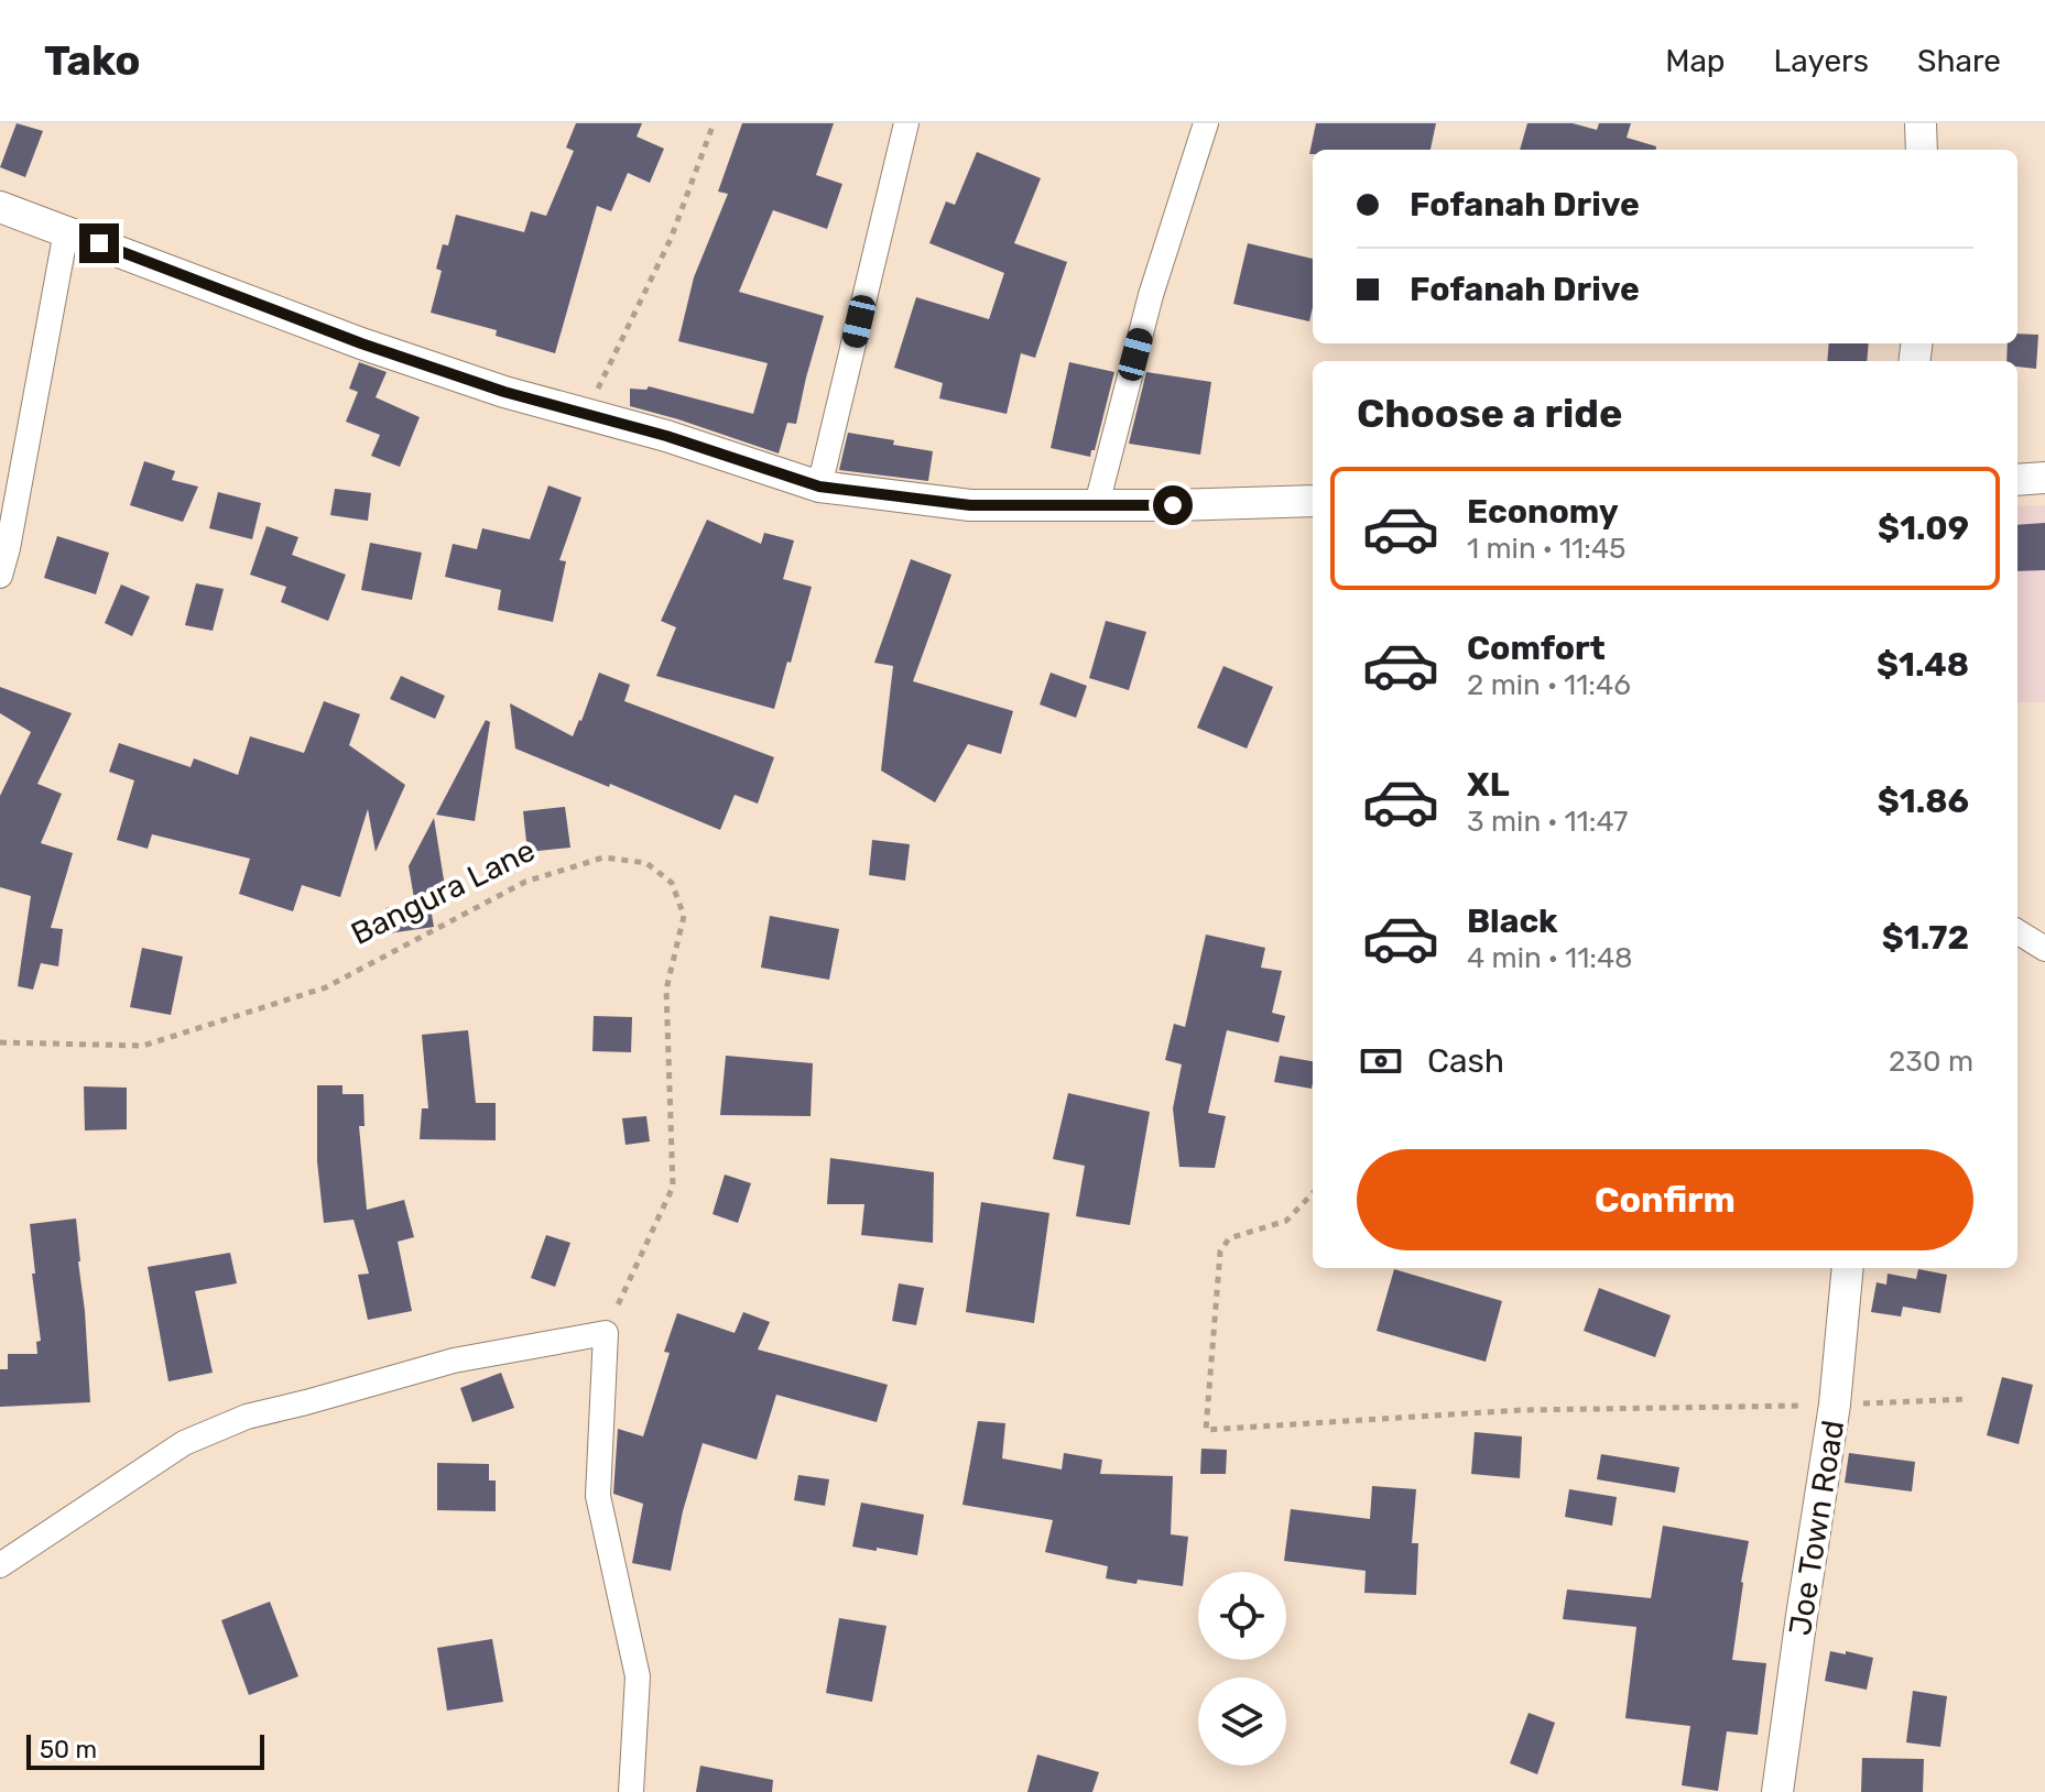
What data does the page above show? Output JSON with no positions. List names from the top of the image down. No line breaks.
{"streets":{"street":["Joe Town Road"],"path":["Bangura Lane"]},"scale_bar":"50 m","page":{"header":"Tako","nav":["Map","Layers","Share"],"banner":["Fofanah Drive","Fofanah Drive"],"heading":"Choose a ride","list":[{"name":"Economy","note":"1 min · 11:45","value":"$1.09"},{"name":"Comfort","note":"2 min · 11:46","value":"$1.48"},{"name":"XL","note":"3 min · 11:47","value":"$1.86"},{"name":"Black","note":"4 min · 11:48","value":"$1.72"}],"pay":["Cash","230 m"],"buttons":"Confirm","scale":"50 m"}}
